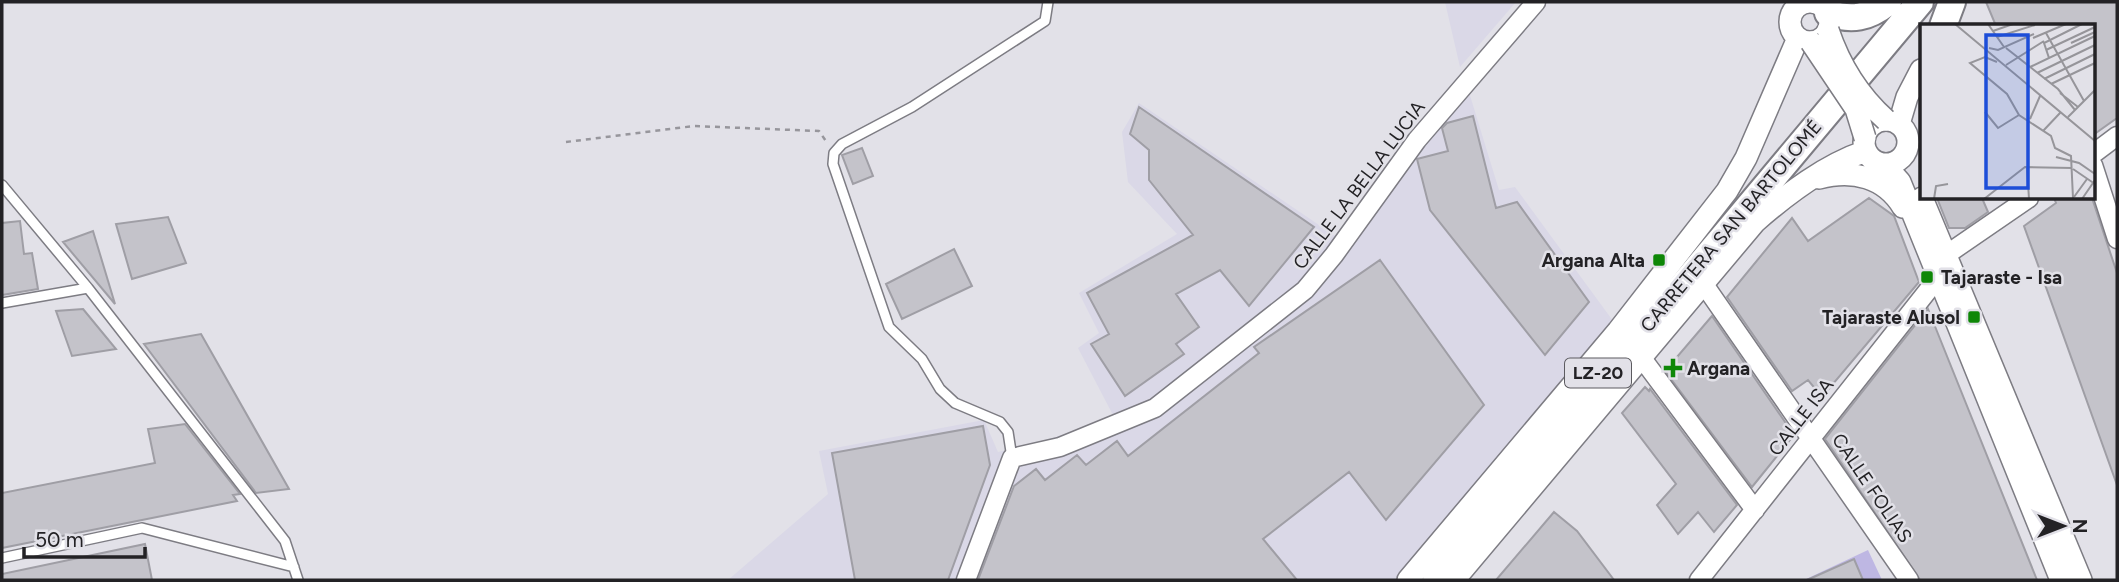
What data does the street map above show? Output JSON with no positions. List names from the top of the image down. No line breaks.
{"streets":{"main road":["CARRETERA SAN BARTOLOMÉ","LZ-20"],"street":["CALLE LA BELLA LUCIA","CALLE ISA","CALLE FOLIAS"]},"crossings":[["CARRETERA SAN BARTOLOMÉ","CALLE FOLIAS"],["CALLE ISA","CALLE FOLIAS"]],"places":{"transit":["Argana Alta","Tajaraste - Isa","Tajaraste Alusol"],"health":["Argana"]},"scale_bar":"50 m","north":"right"}
